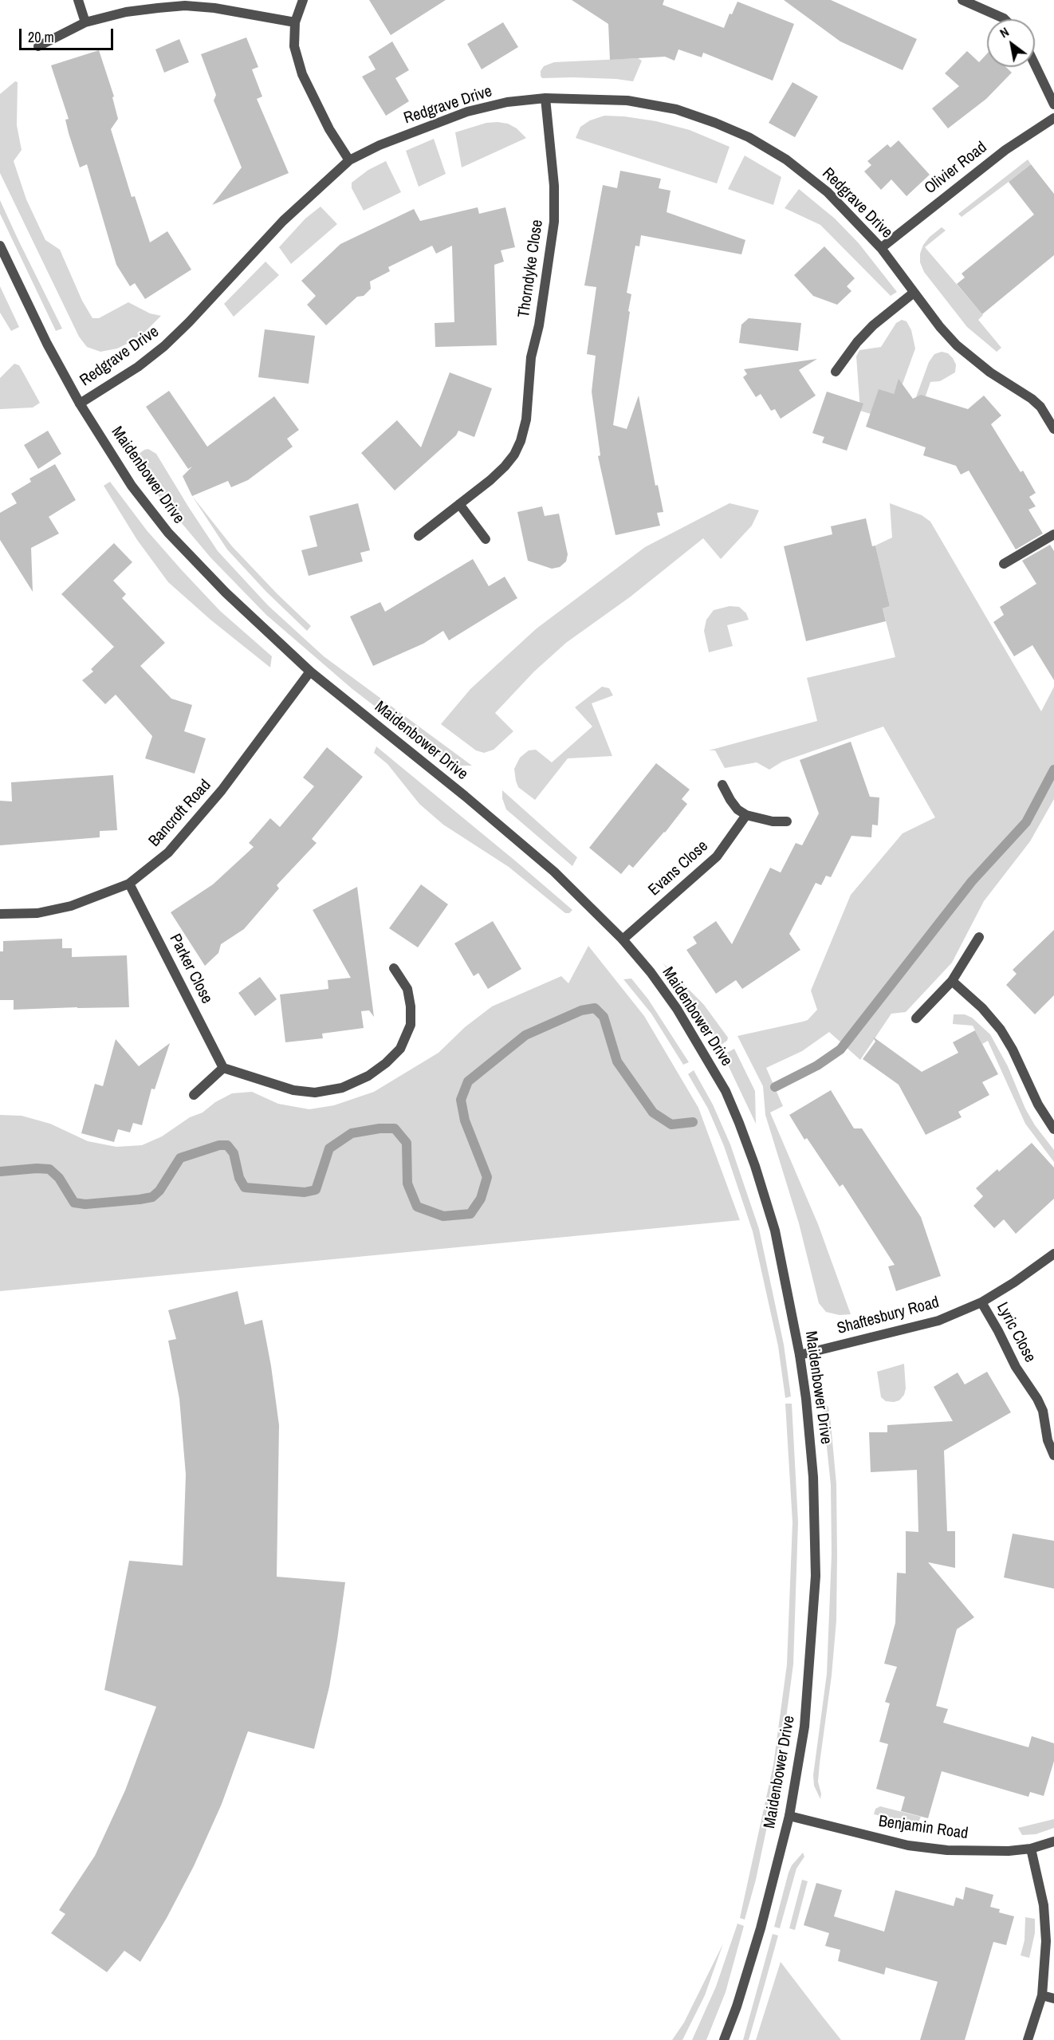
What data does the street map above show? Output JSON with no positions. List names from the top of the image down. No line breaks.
{"streets":{"street":["Redgrave Drive","Olivier Road","Thorndyke Close","Maidenbower Drive","Bancroft Road","Evans Close","Parker Close","Shaftesbury Road","Lyric Close","Benjamin Road"]},"crossings":[["Redgrave Drive","Olivier Road"],["Redgrave Drive","Thorndyke Close"],["Redgrave Drive","Maidenbower Drive"],["Maidenbower Drive","Bancroft Road"],["Maidenbower Drive","Evans Close"],["Maidenbower Drive","Shaftesbury Road"],["Maidenbower Drive","Benjamin Road"],["Bancroft Road","Parker Close"],["Shaftesbury Road","Lyric Close"]],"scale_bar":"20 m","north":"top left"}
